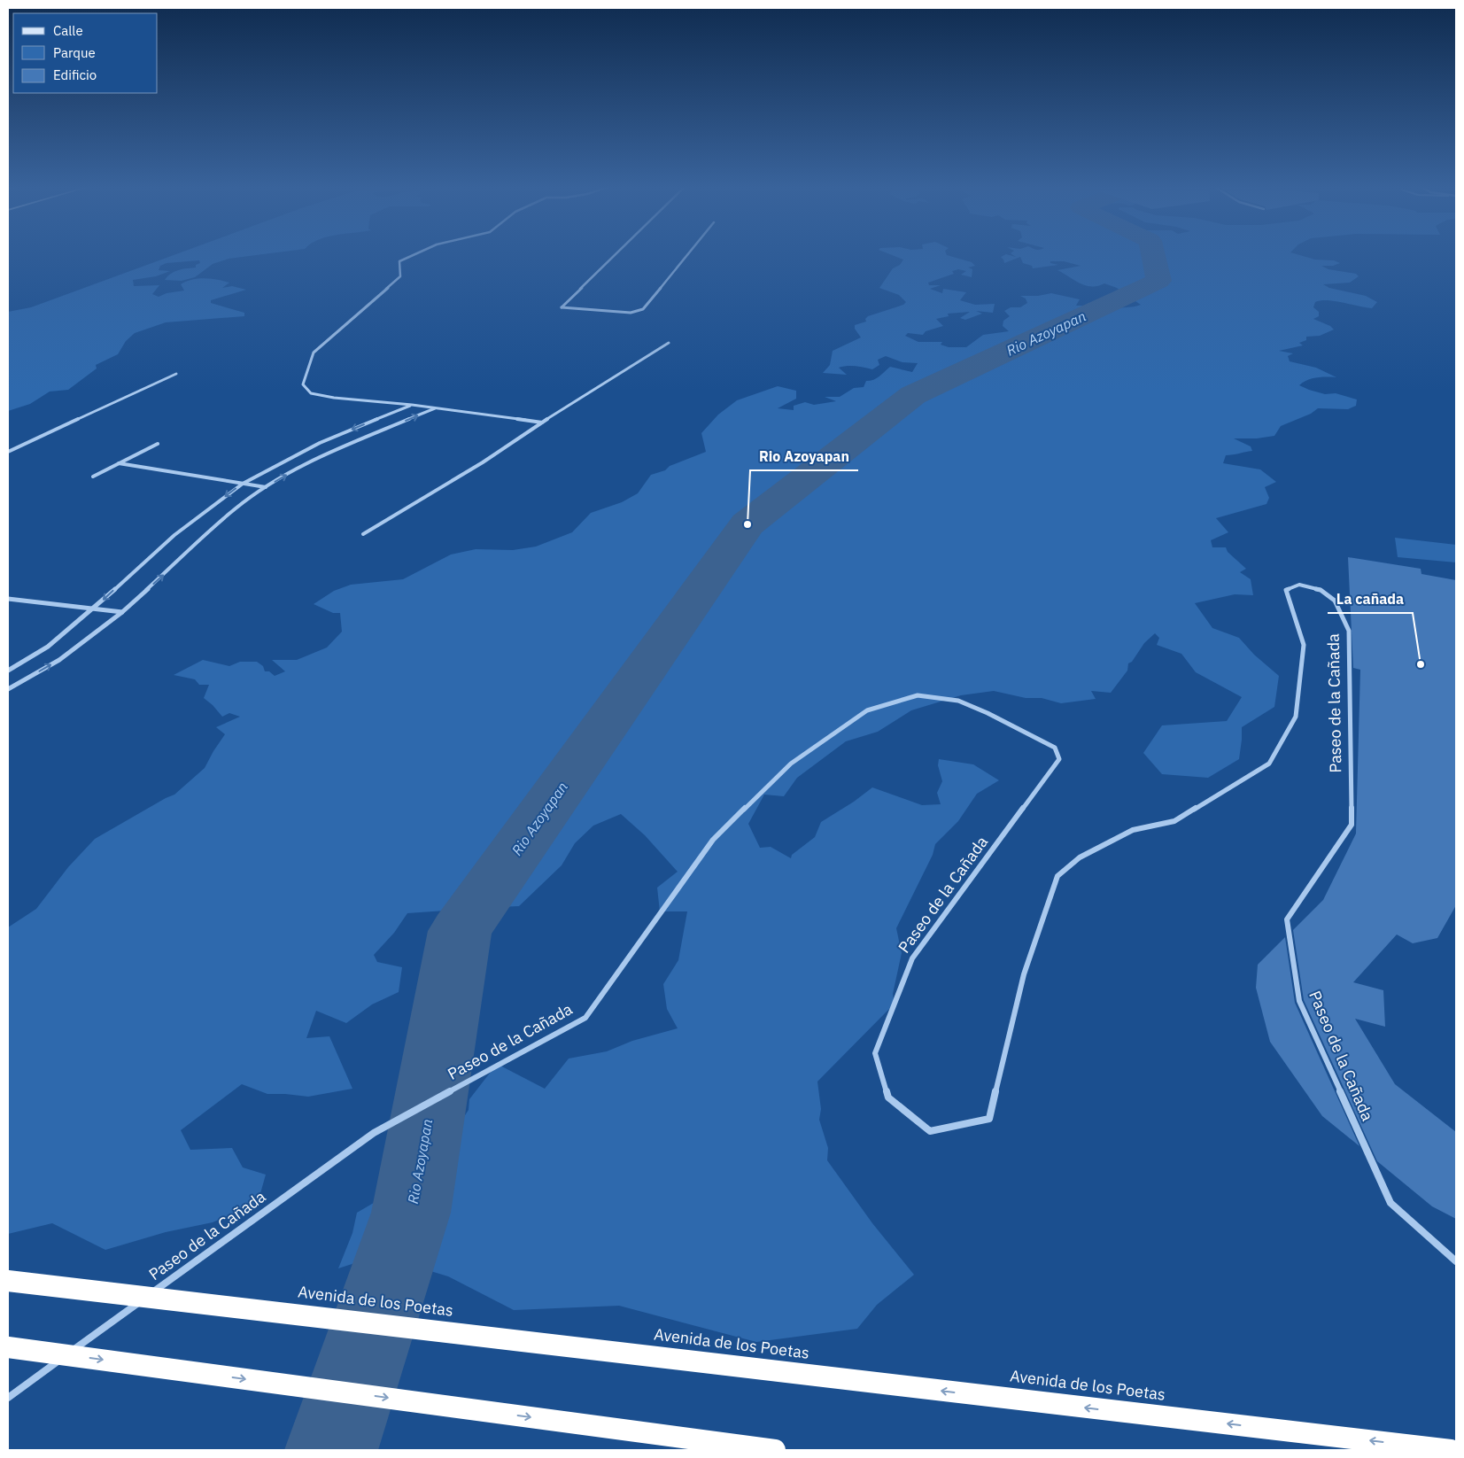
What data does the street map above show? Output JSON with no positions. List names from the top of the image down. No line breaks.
{"streets":{"highway":["Avenida de los Poetas"],"street":["Paseo de la Cañada"]},"water":["Rio Azoyapan"],"places":["Rio Azoyapan","La cañada"],"legend":["Calle","Parque","Edificio"]}
